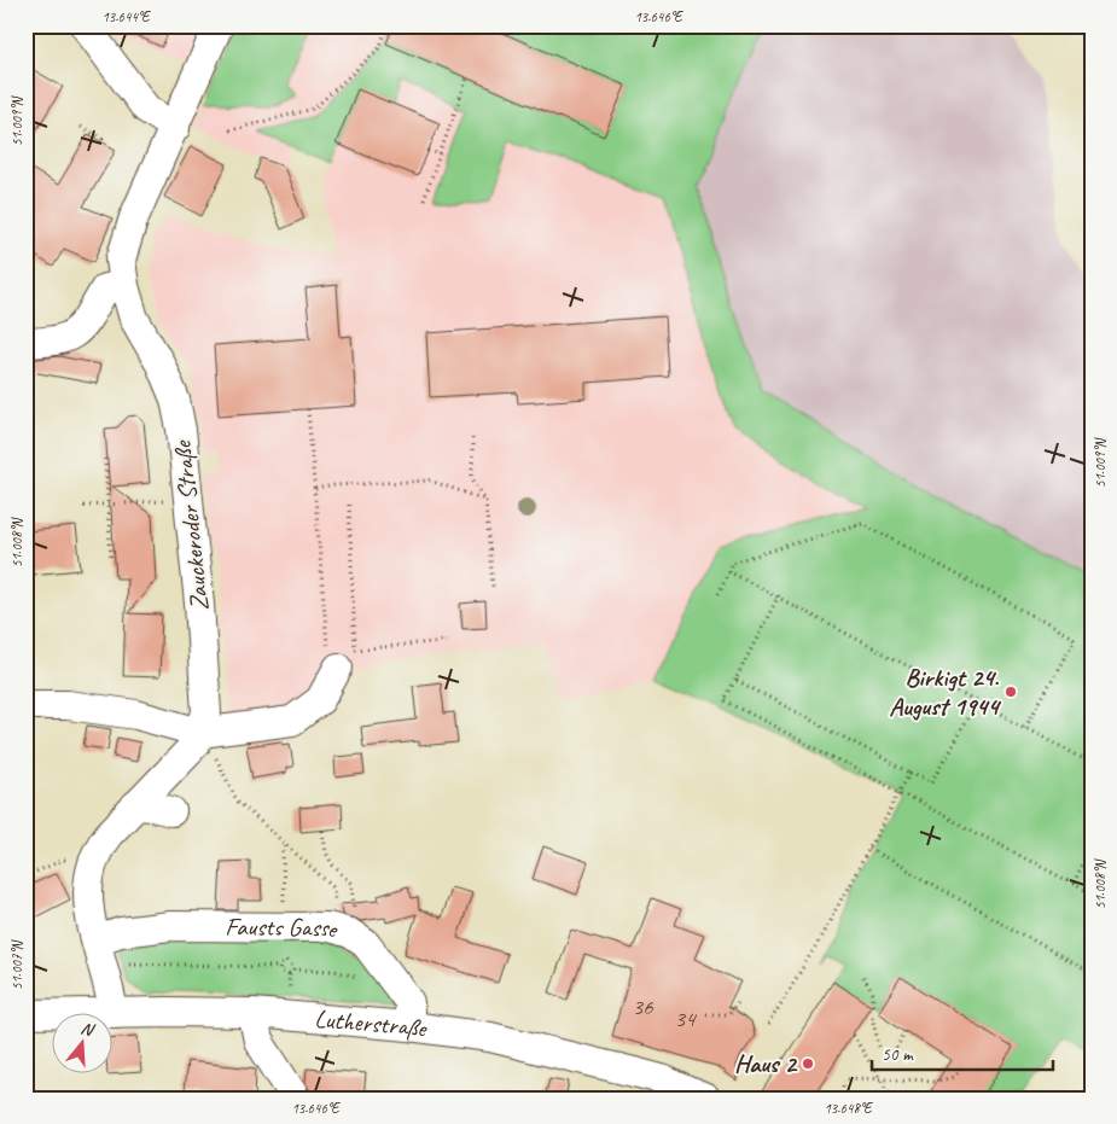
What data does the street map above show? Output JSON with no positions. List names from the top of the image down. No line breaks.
{"streets":{"street":["Zauckeroder Straße","Fausts Gasse","Lutherstraße"]},"crossings":[["Zauckeroder Straße","Fausts Gasse"],["Zauckeroder Straße","Lutherstraße"],["Fausts Gasse","Lutherstraße"]],"places":["Birkigt 24. August 1944","Haus 2"],"house_numbers":["36","34"],"scale_bar":"50 m","north":"top","coordinates":["13.644°E","13.646°E","51.009°N","51.008°N","51.007°N","13.648°E"]}
